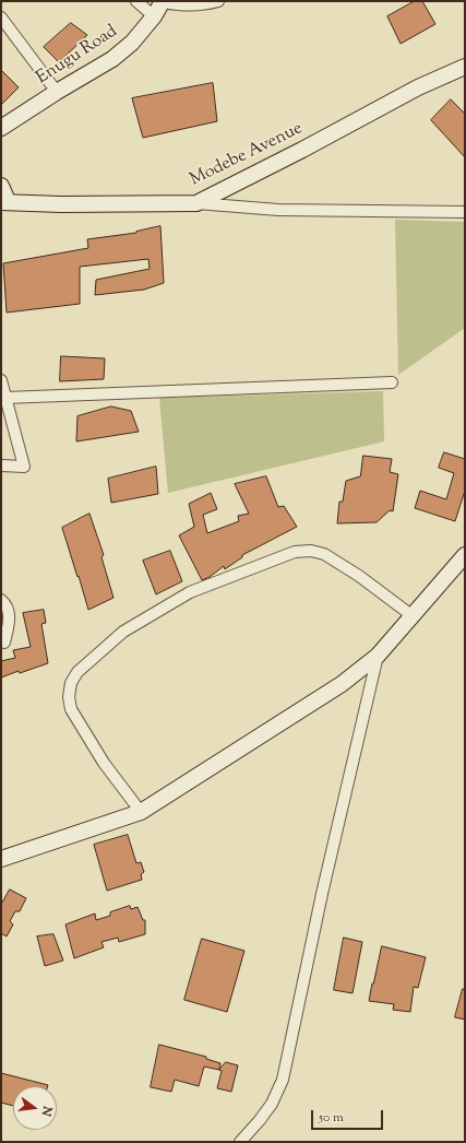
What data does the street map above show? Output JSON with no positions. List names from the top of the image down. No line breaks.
{"streets":{"street":["Enugu Road","Modebe Avenue"]},"scale_bar":"50 m","north":"right"}
